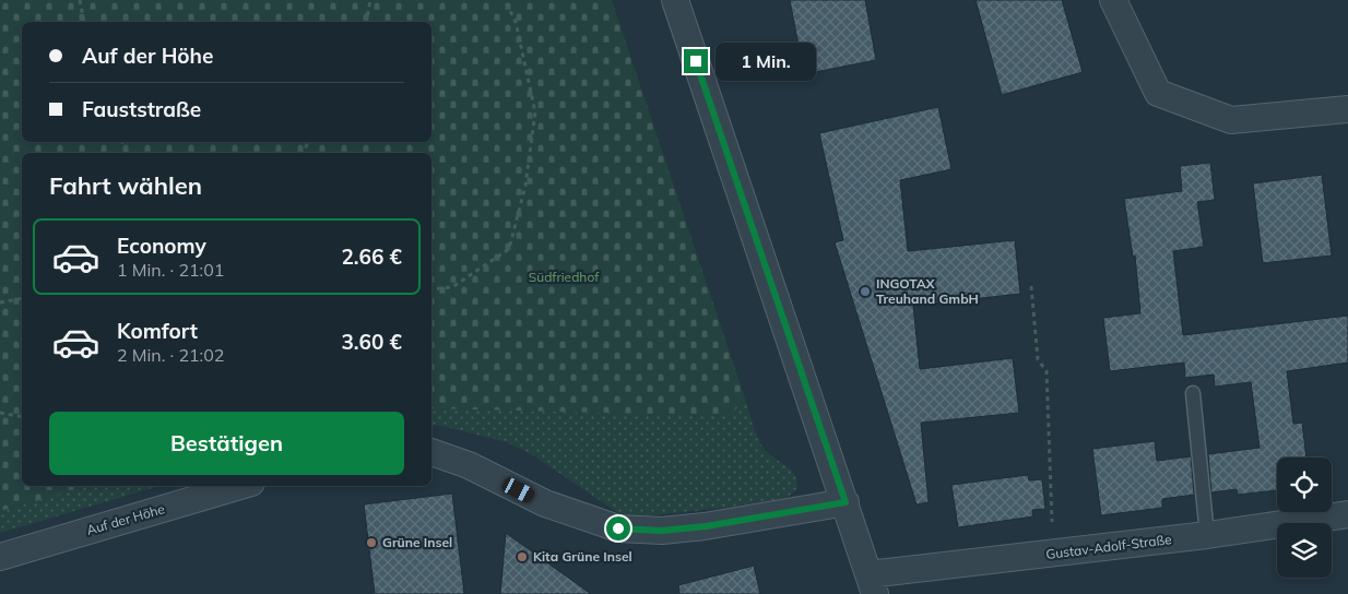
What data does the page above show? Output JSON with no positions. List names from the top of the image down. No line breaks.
{"streets":{"street":["Auf der Höhe","Gustav-Adolf-Straße"]},"parks":["Südfriedhof"],"places":["INGOTAX Treuhand GmbH","Grüne Insel","Kita Grüne Insel"],"page":{"banner":["Auf der Höhe","Fauststraße"],"bubble":"1 Min.","heading":"Fahrt wählen","list":[{"name":"Economy","note":"1 Min. · 21:01","value":"2.66 €"},{"name":"Komfort","note":"2 Min. · 21:02","value":"3.60 €"}],"buttons":"Bestätigen"}}
